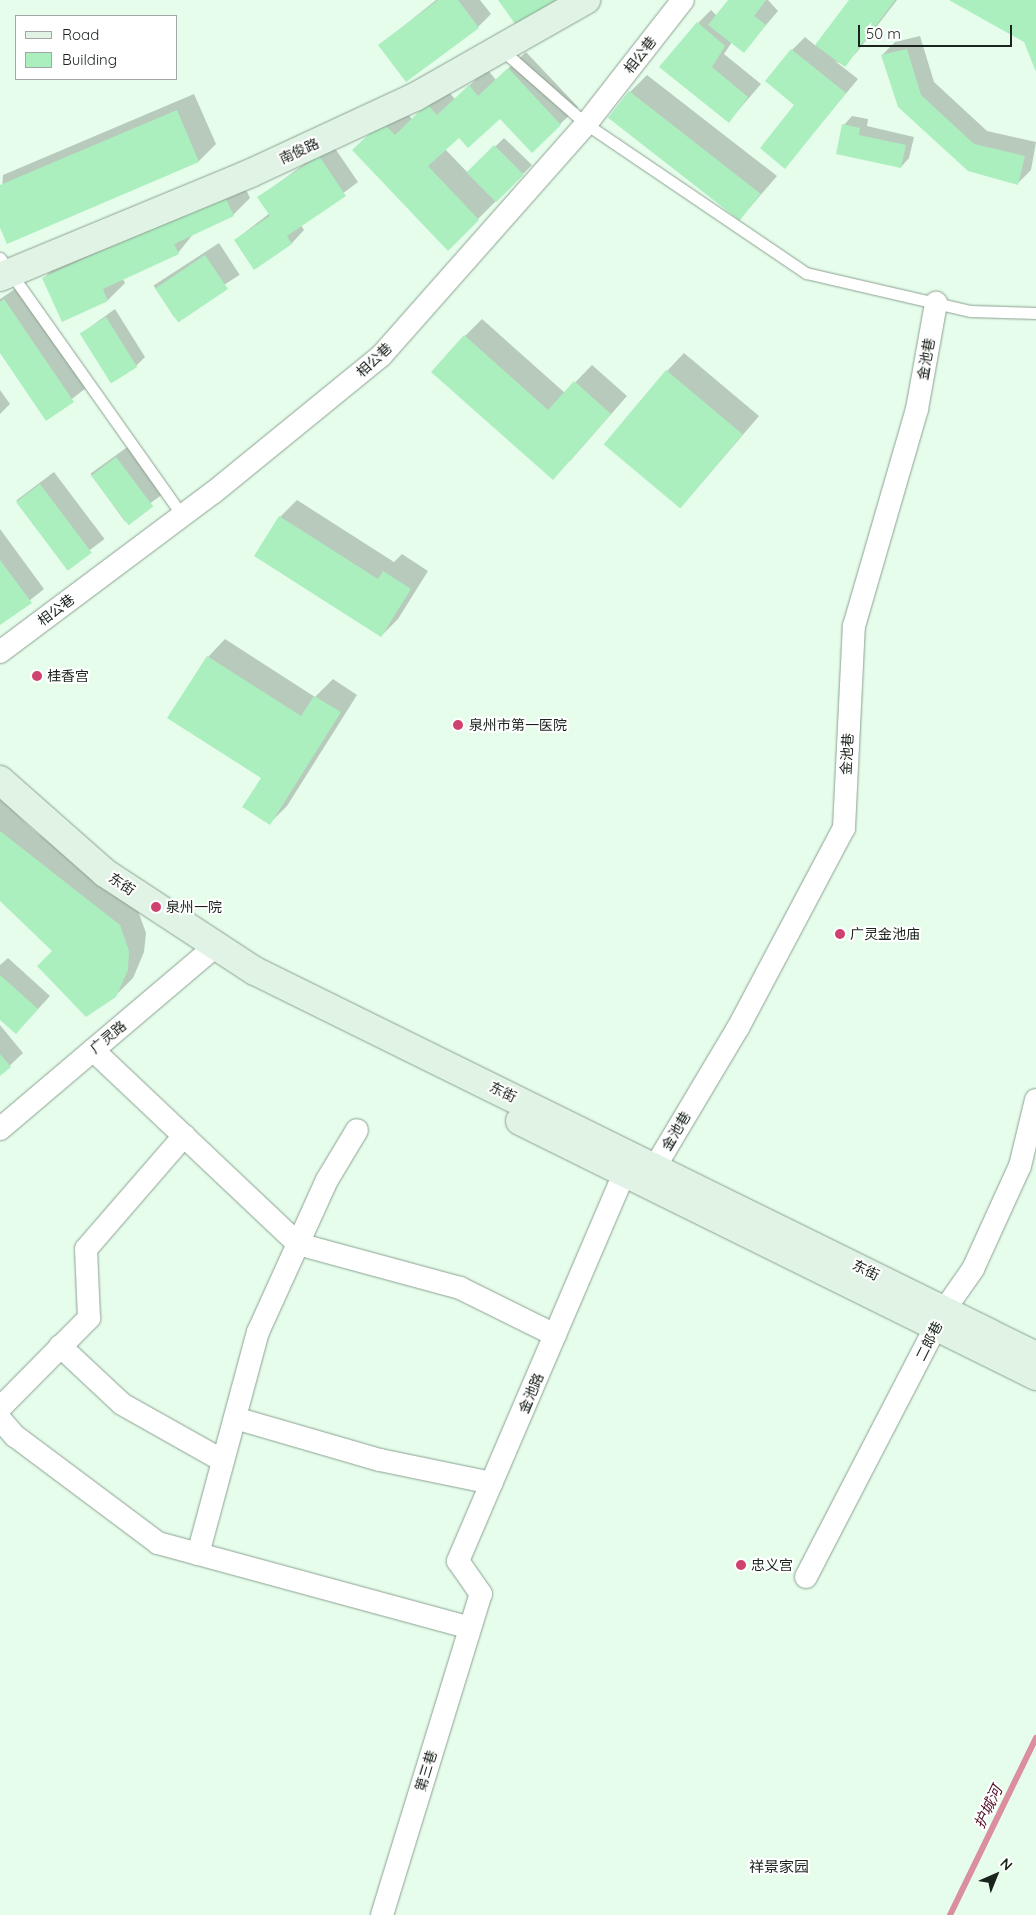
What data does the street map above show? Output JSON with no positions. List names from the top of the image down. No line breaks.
{"streets":{"main road":["南俊路","东街"],"street":["相公巷","金池巷","广灵路","二郎巷","金池路","第三巷"]},"crossings":[["金池巷","东街"],["金池巷","金池路"],["东街","广灵路"],["东街","二郎巷"],["东街","金池路"],["金池路","第三巷"]],"districts":["祥景家园"],"water":["护城河"],"places":["桂香宫","泉州市第一医院","泉州一院","广灵金池庙","忠义宫"],"legend":["Road","Building"],"scale_bar":"50 m","north":"top right"}
